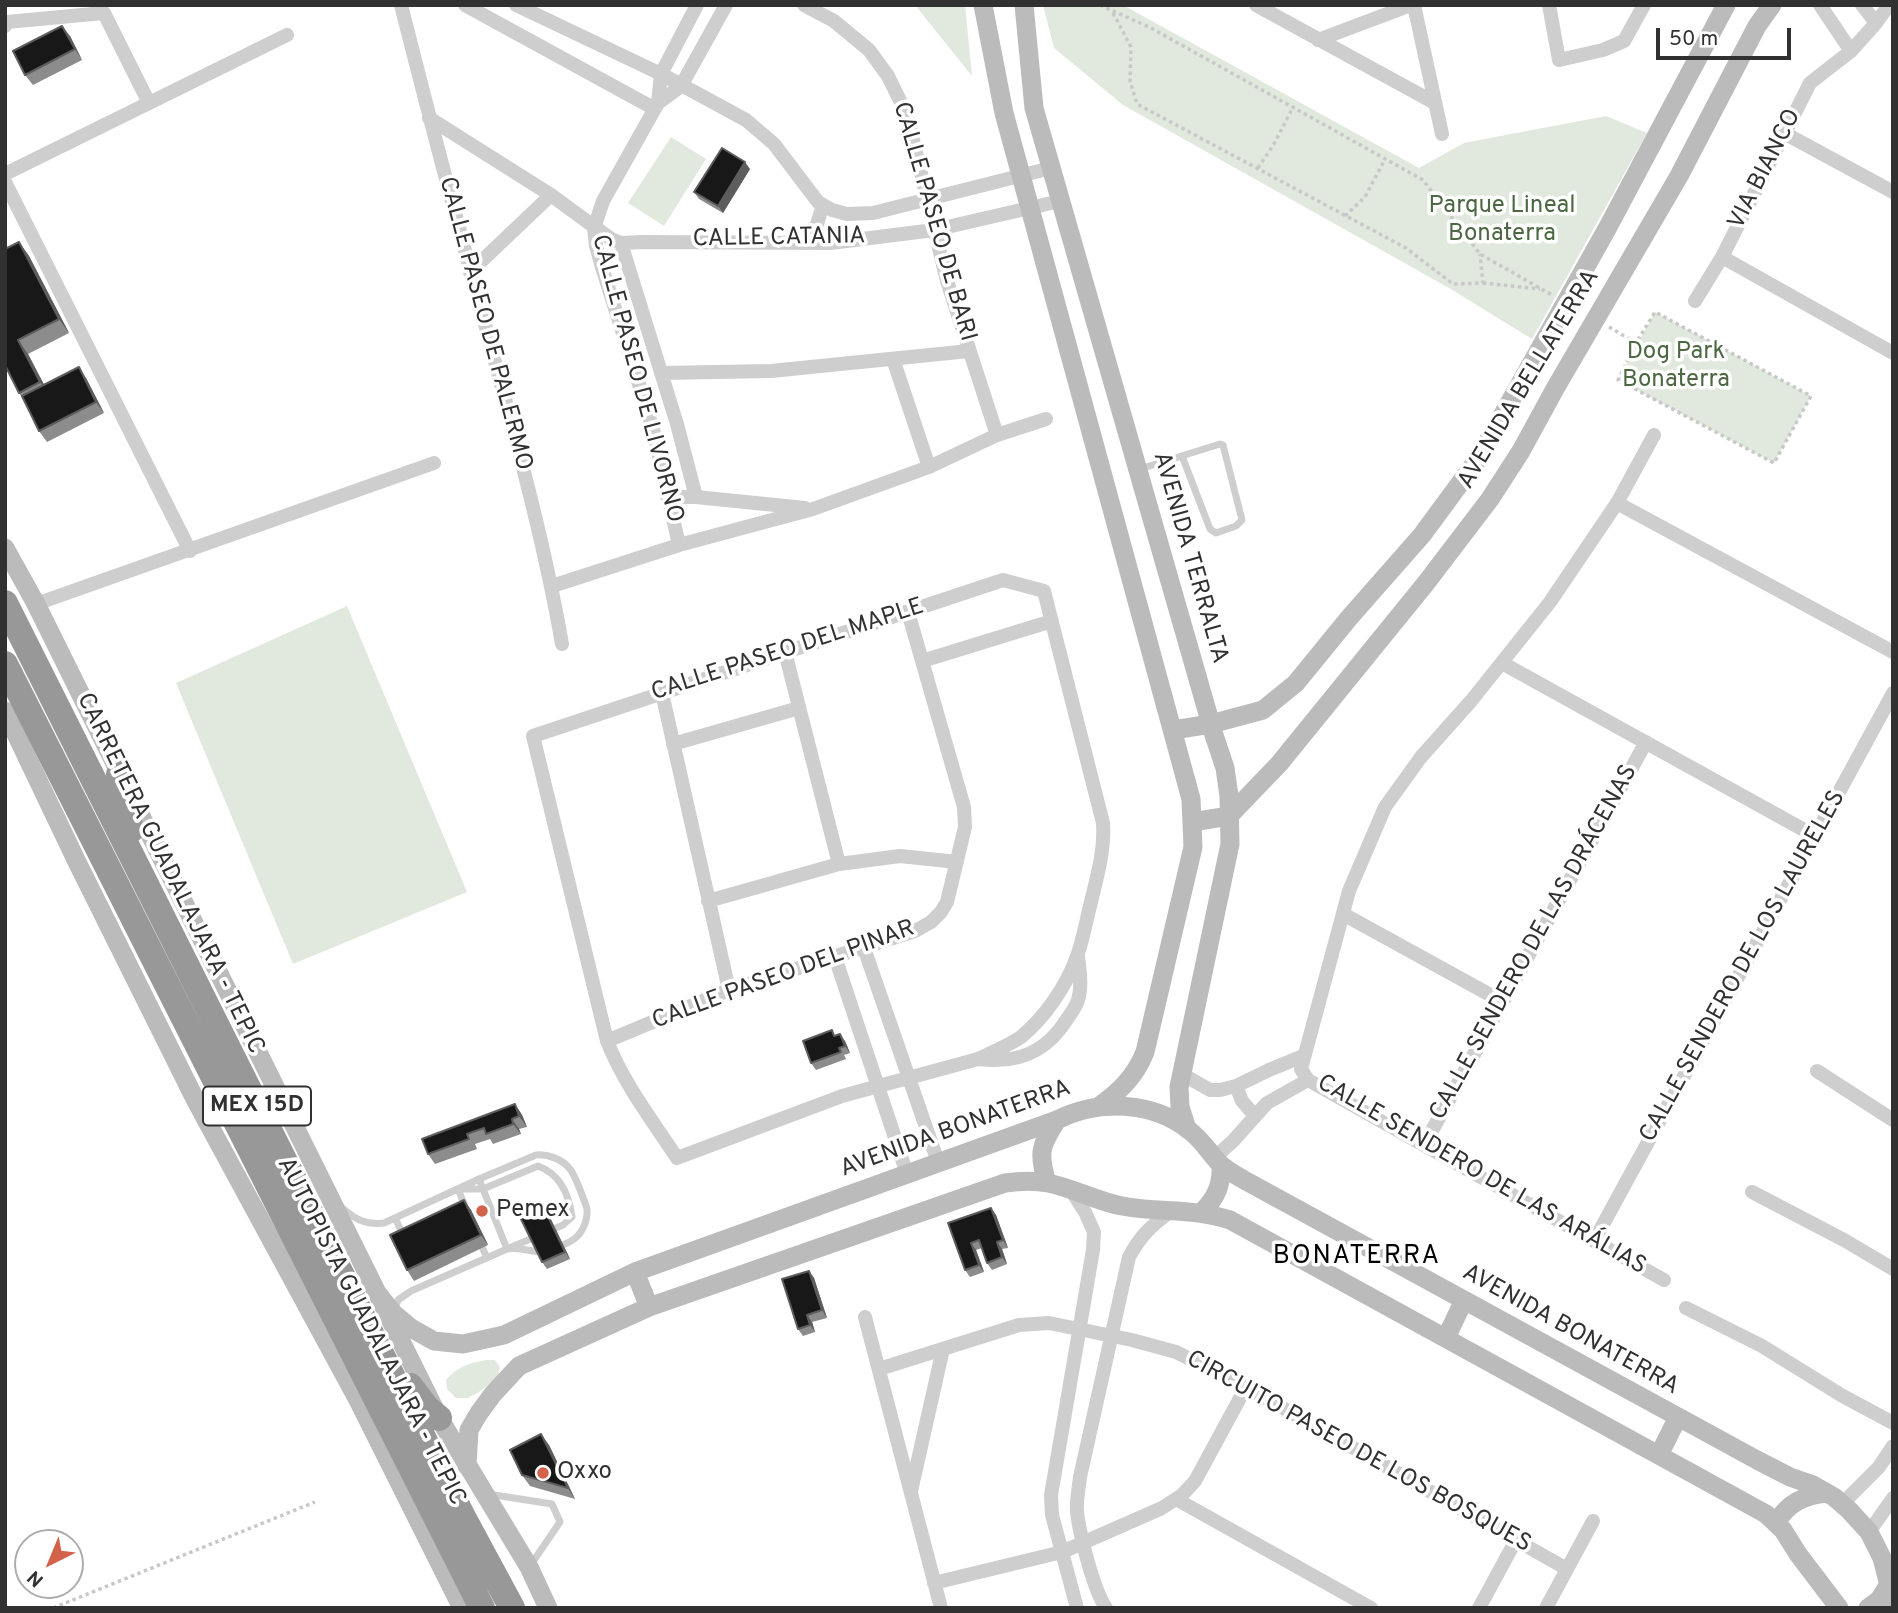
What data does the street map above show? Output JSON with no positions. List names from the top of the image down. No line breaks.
{"streets":{"highway":["CARRETERA GUADALAJARA - TEPIC","MEX 15D","AUTOPISTA GUADALAJARA - TEPIC"],"street":["VIA BIANCO","CALLE PASEO DE BARI","CALLE CATANIA","CALLE PASEO DE PALERMO","CALLE PASEO DE LIVORNO","AVENIDA BELLATERRA","AVENIDA TERRALTA","CALLE PASEO DEL MAPLE","CALLE SENDERO DE LAS DRÁCENAS","CALLE SENDERO DE LOS LAURELES","CALLE PASEO DEL PINAR","AVENIDA BONATERRA","CALLE SENDERO DE LAS ARÁLIAS","CIRCUITO PASEO DE LOS BOSQUES"]},"crossings":[["CALLE PASEO DE BARI","CALLE CATANIA"],["CALLE CATANIA","CALLE PASEO DE LIVORNO"],["CALLE CATANIA","AVENIDA TERRALTA"],["AVENIDA BELLATERRA","AVENIDA TERRALTA"],["AVENIDA TERRALTA","AVENIDA BONATERRA"],["CALLE PASEO DEL MAPLE","CALLE PASEO DEL PINAR"],["CARRETERA GUADALAJARA - TEPIC","AVENIDA BONATERRA"],["CALLE SENDERO DE LAS DRÁCENAS","CALLE SENDERO DE LAS ARÁLIAS"],["CALLE SENDERO DE LOS LAURELES","CALLE SENDERO DE LAS ARÁLIAS"]],"districts":["BONATERRA"],"parks":["Parque Lineal Bonaterra","Dog Park Bonaterra"],"places":["Pemex","Oxxo"],"scale_bar":"50 m","north":"bottom left"}
